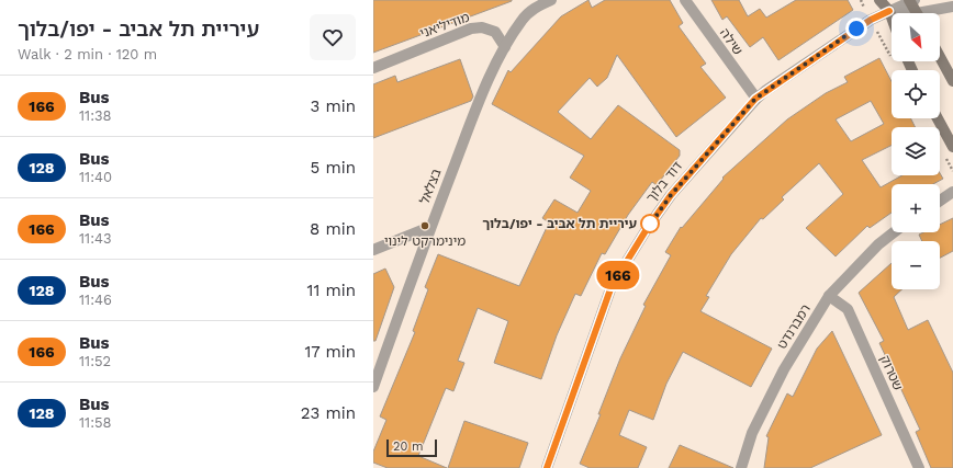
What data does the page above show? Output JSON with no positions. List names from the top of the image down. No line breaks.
{"streets":{"street":["מודיליאני","שילה","דוד בלוך","בצלאל","רמברנדט","שטרוק"]},"crossings":[["מודיליאני","בצלאל"],["שילה","דוד בלוך"],["רמברנדט","שטרוק"]],"places":["עיריית תל אביב - יפו/בלוך","מינימרקט לינוי"],"lines":["bus line 166"],"scale_bar":"20 m","north":"bottom right","page":{"heading":["עיריית תל אביב - יפו/בלוך","Walk · 2 min · 120 m"],"on_map":"166","map_buttons":["+","−"],"list":[{"mark":"166","name":"Bus","note":"11:38","value":"3 min"},{"mark":"128","name":"Bus","note":"11:40","value":"5 min"},{"mark":"166","name":"Bus","note":"11:43","value":"8 min"},{"mark":"128","name":"Bus","note":"11:46","value":"11 min"},{"mark":"166","name":"Bus","note":"11:52","value":"17 min"},{"mark":"128","name":"Bus","note":"11:58","value":"23 min"}],"scale":"20 m"}}
